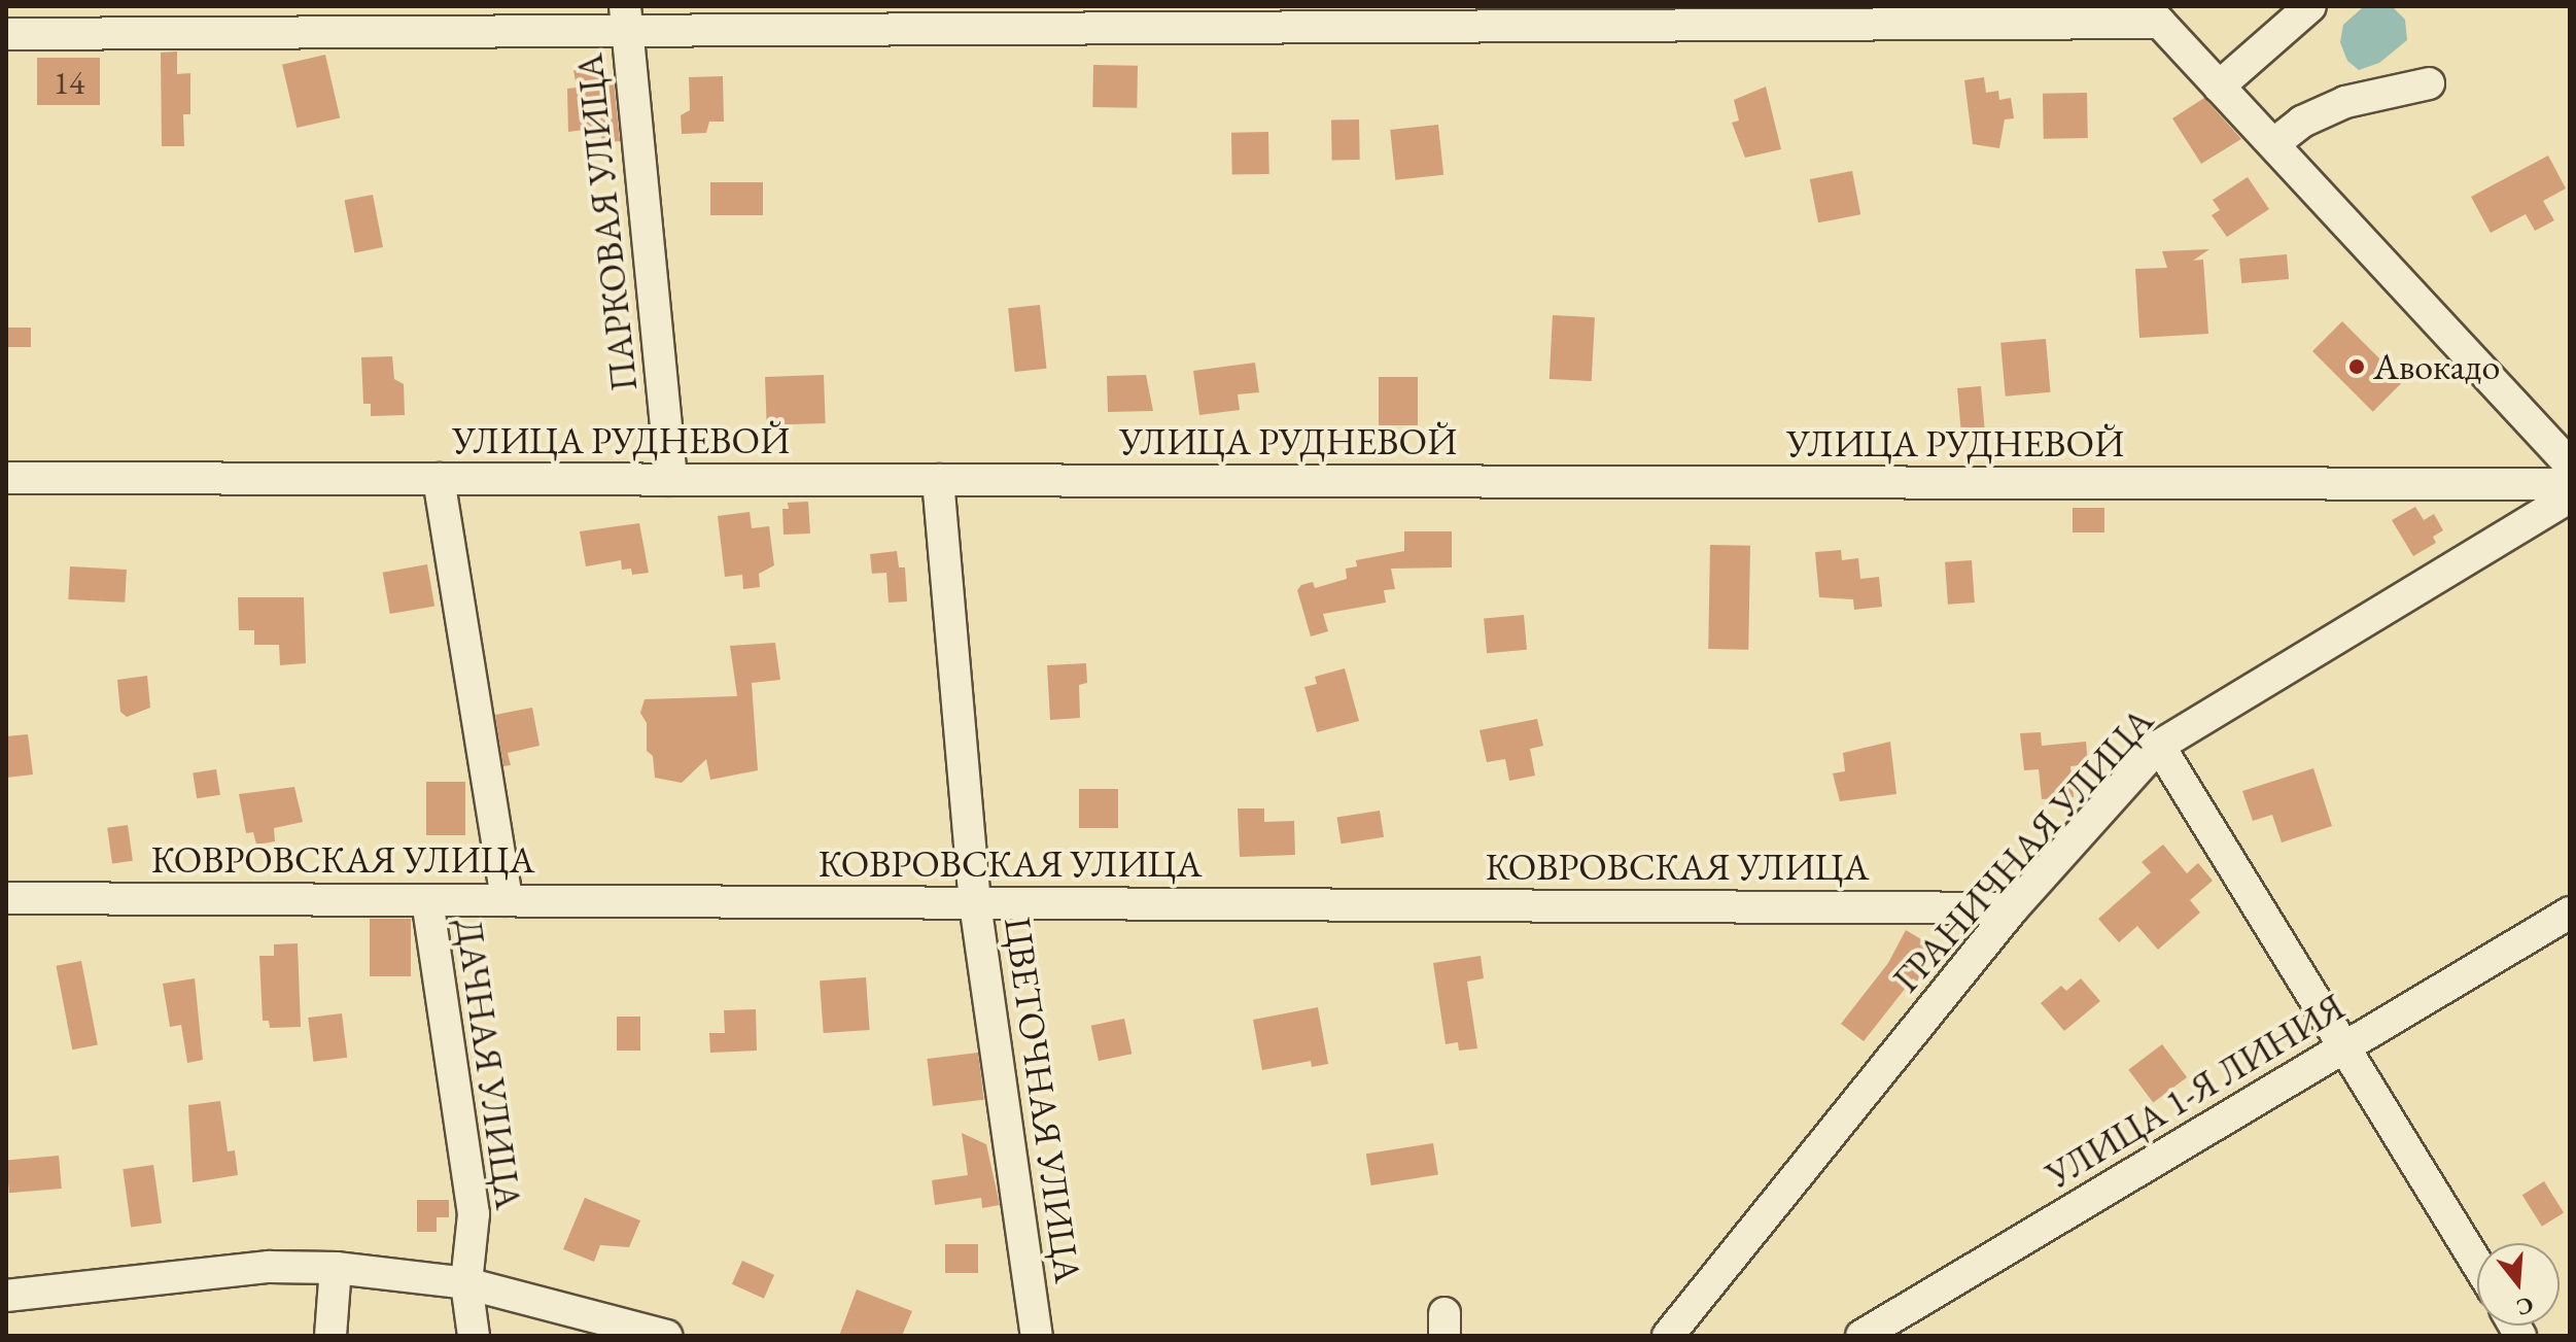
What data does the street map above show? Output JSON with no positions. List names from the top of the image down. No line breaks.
{"streets":{"street":["ПАРКОВАЯ УЛИЦА","УЛИЦА РУДНЕВОЙ","ГРАНИЧНАЯ УЛИЦА","КОВРОВСКАЯ УЛИЦА","ДАЧНАЯ УЛИЦА","УЛИЦА 1-Я ЛИНИЯ","ЦВЕТОЧНАЯ УЛИЦА"]},"crossings":[["ПАРКОВАЯ УЛИЦА","УЛИЦА РУДНЕВОЙ"],["УЛИЦА РУДНЕВОЙ","ЦВЕТОЧНАЯ УЛИЦА"],["ГРАНИЧНАЯ УЛИЦА","КОВРОВСКАЯ УЛИЦА"],["КОВРОВСКАЯ УЛИЦА","ДАЧНАЯ УЛИЦА"],["КОВРОВСКАЯ УЛИЦА","ЦВЕТОЧНАЯ УЛИЦА"]],"places":["Авокадо"],"house_numbers":["14"],"north":"bottom"}
